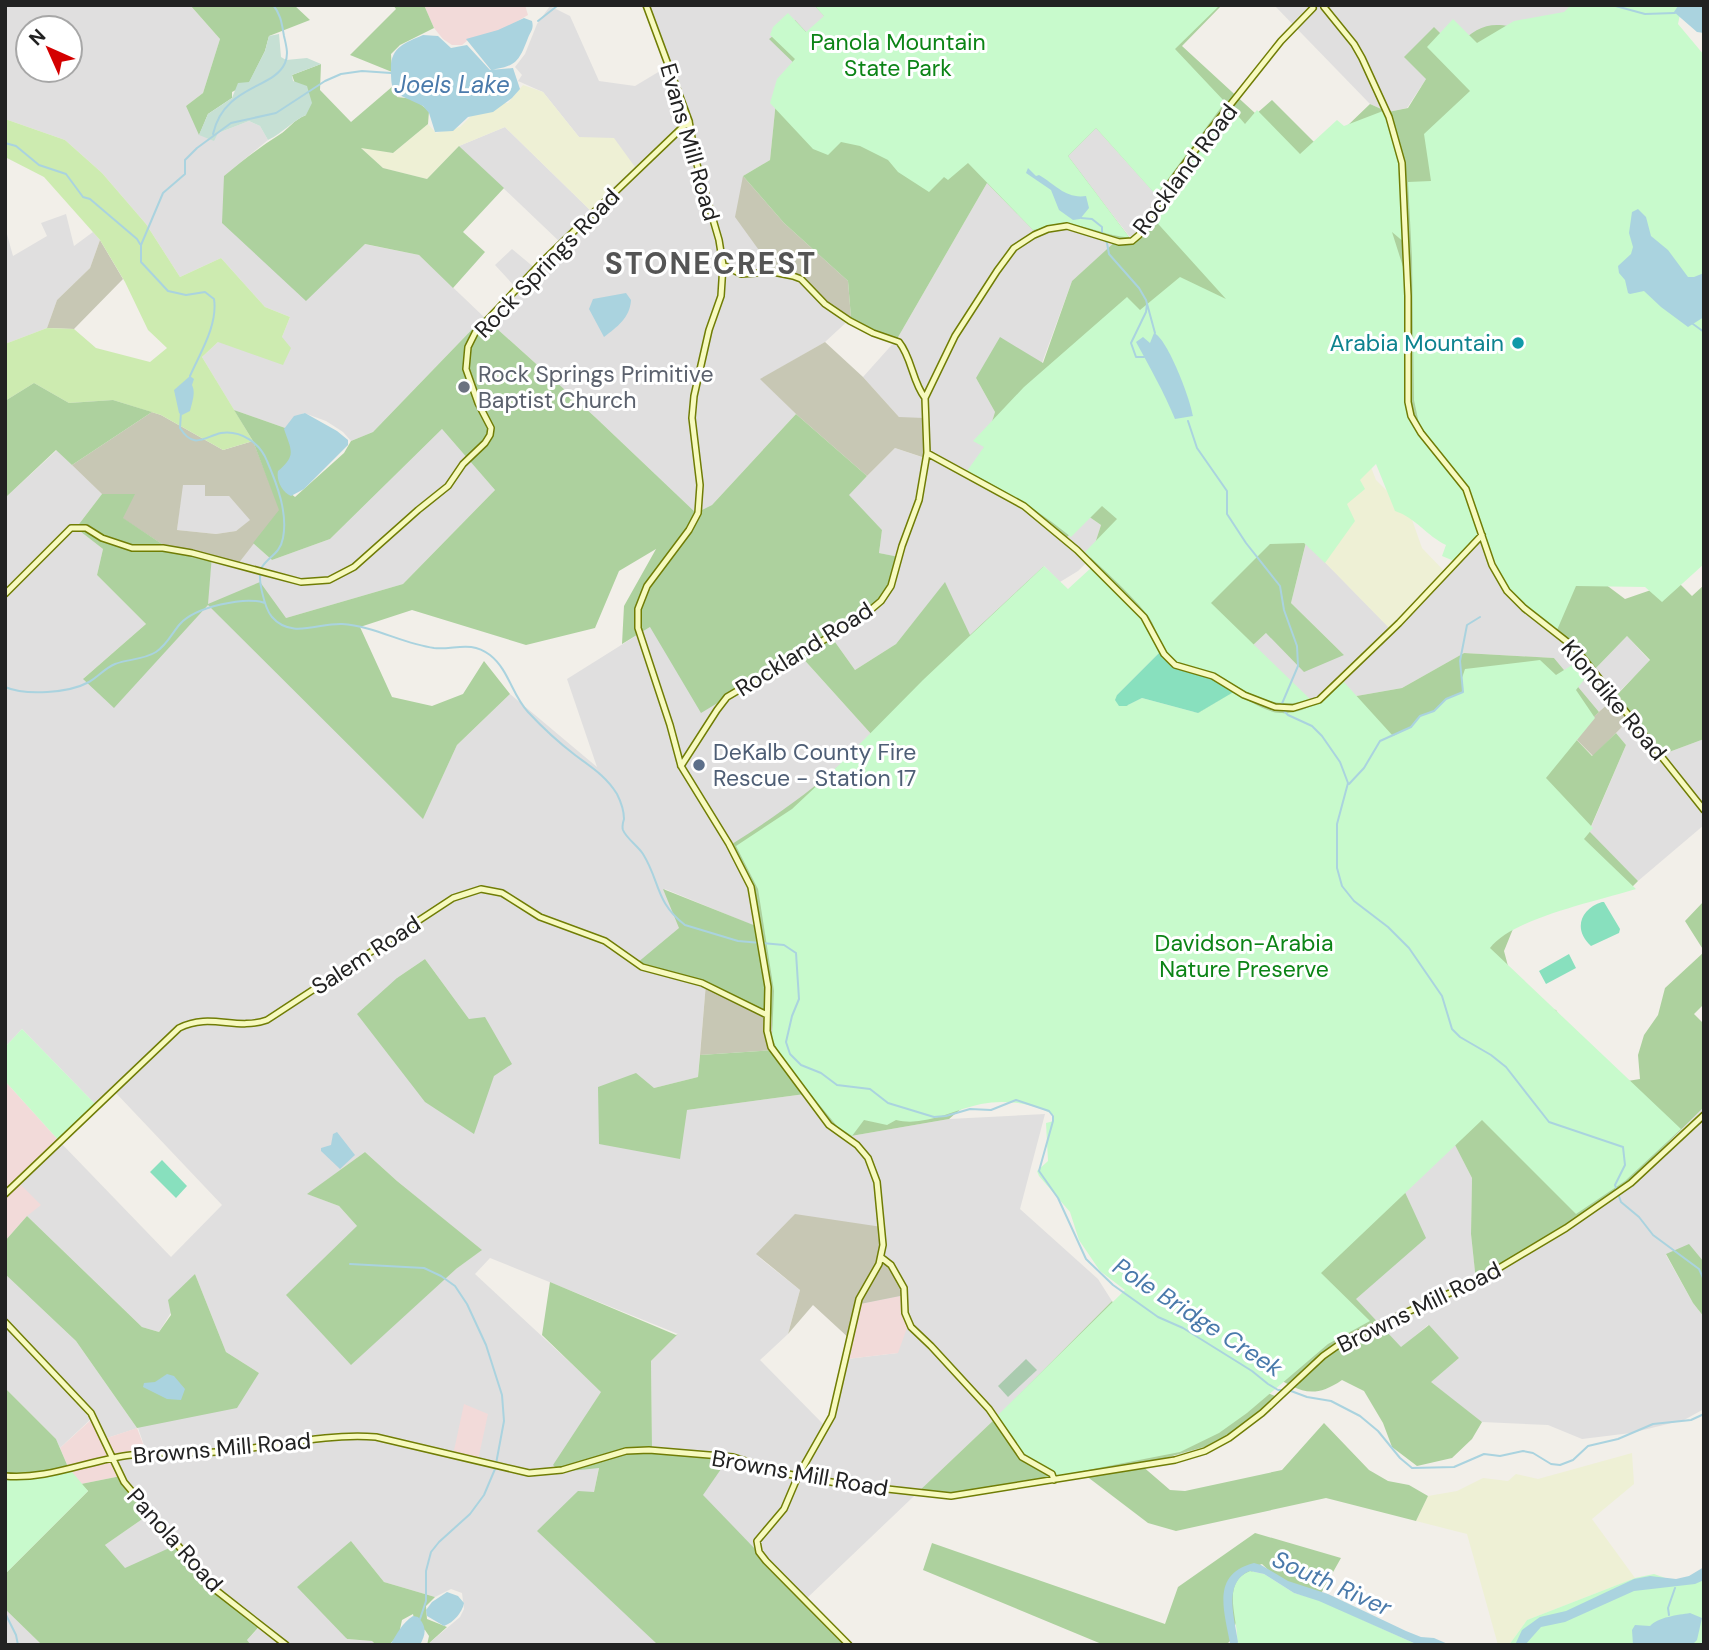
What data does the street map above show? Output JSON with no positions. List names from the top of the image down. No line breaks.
{"streets":{"main road":["Evans Mill Road","Rockland Road","Rock Springs Road","Klondike Road","Salem Road","Browns Mill Road","Panola Road"]},"crossings":[["Evans Mill Road","Rockland Road"],["Evans Mill Road","Rock Springs Road"],["Evans Mill Road","Salem Road"],["Rockland Road","Klondike Road"],["Browns Mill Road","Panola Road"]],"districts":["STONECREST"],"water":["Joels Lake","Pole Bridge Creek","South River"],"parks":["Panola Mountain State Park","Davidson-Arabia Nature Preserve"],"places":["Arabia Mountain","Rock Springs Primitive Baptist Church","DeKalb County Fire Rescue - Station 17"],"north":"top left"}
